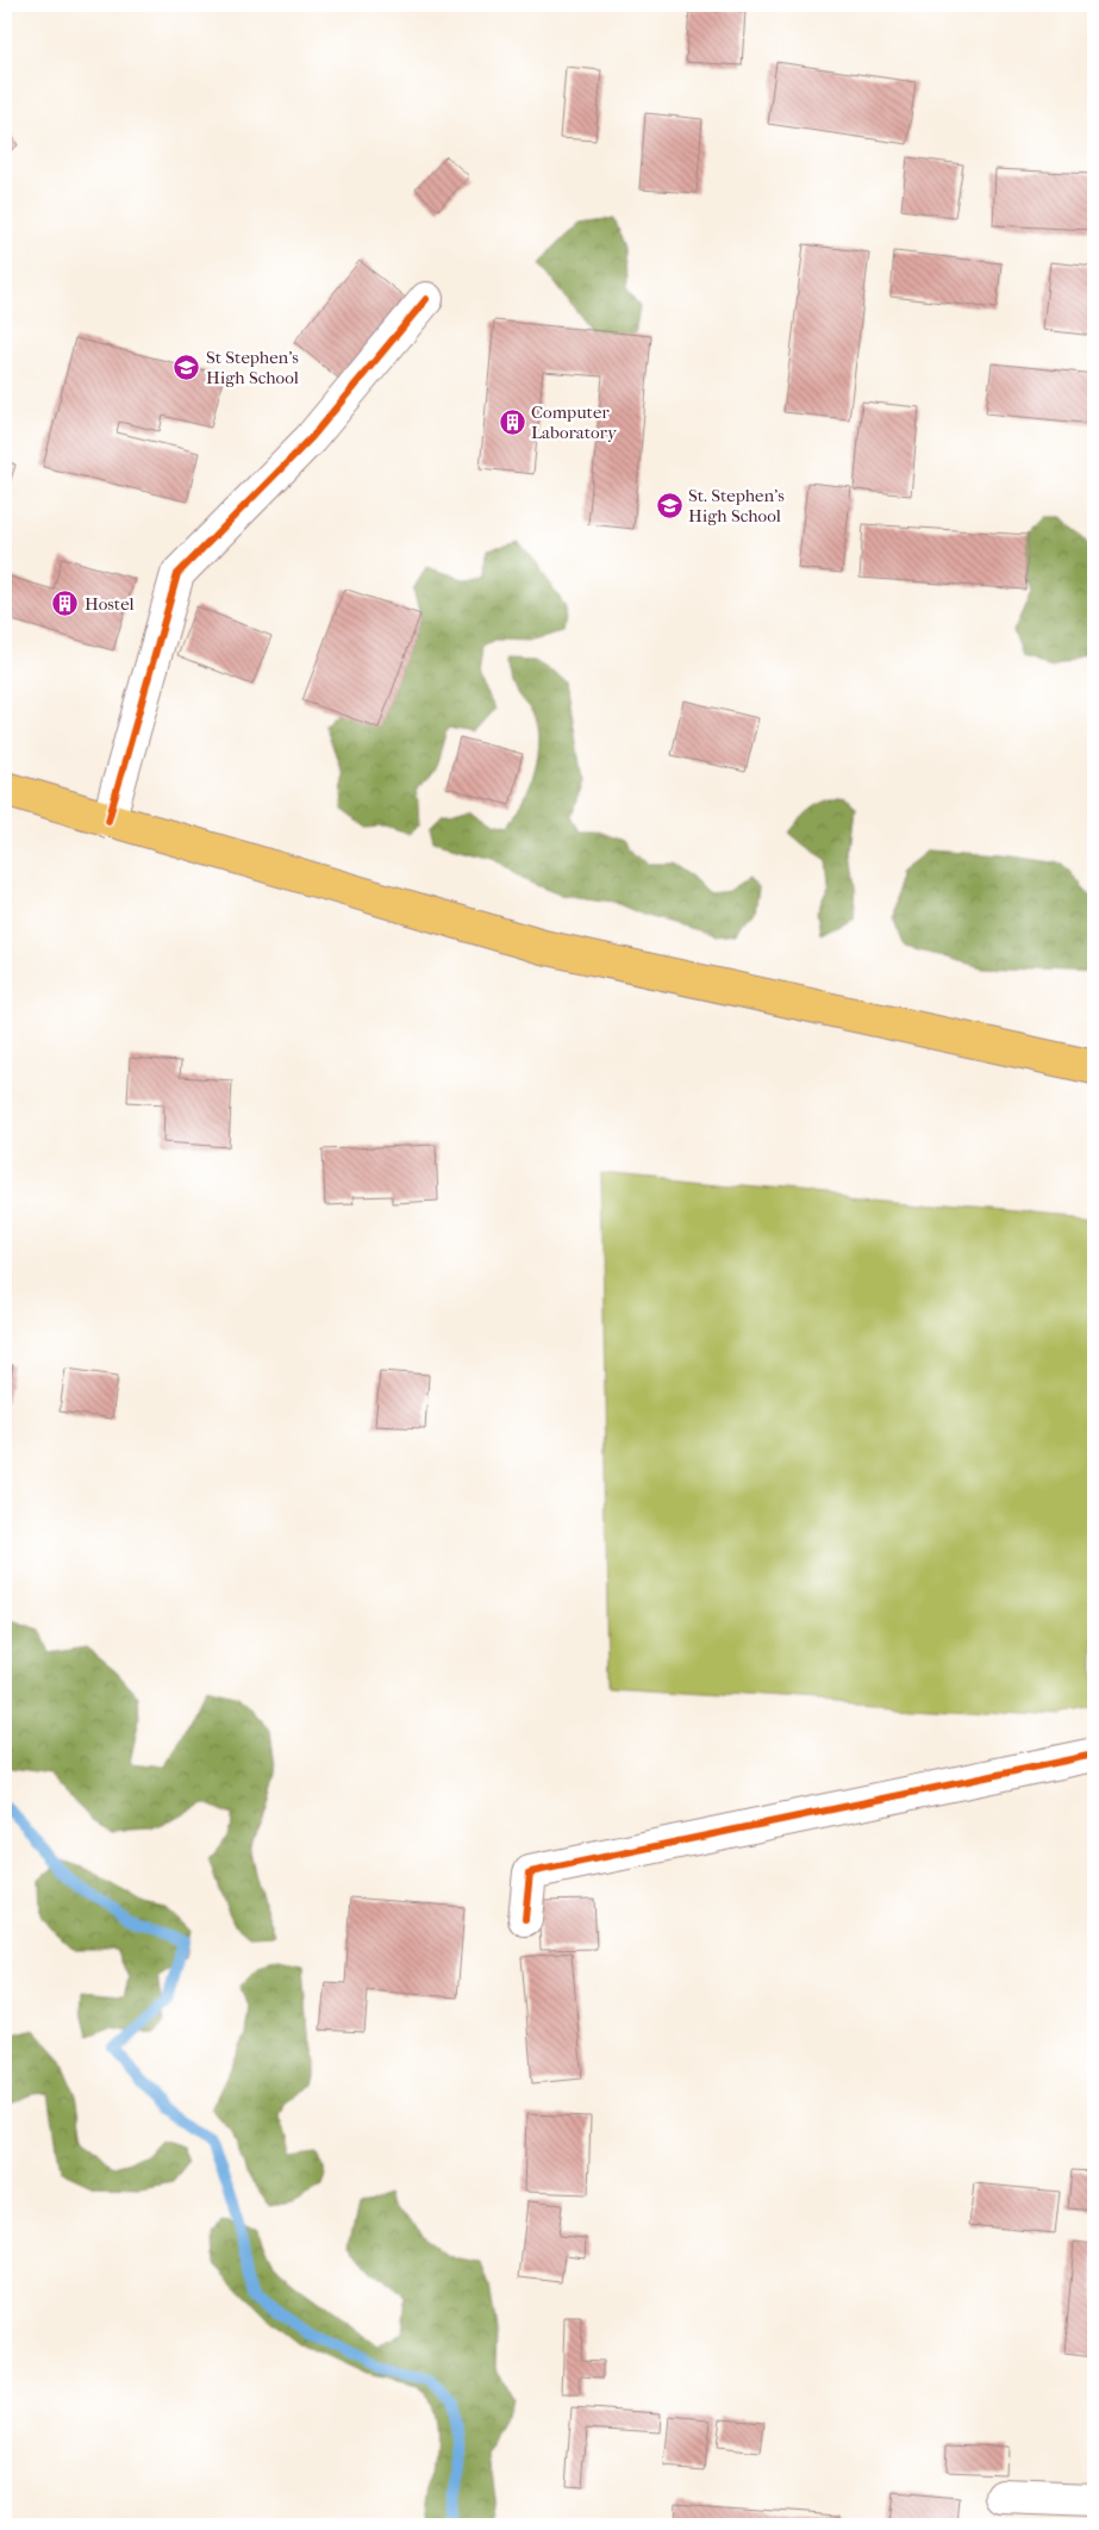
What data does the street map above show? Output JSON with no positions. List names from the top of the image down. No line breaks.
{"places":{"school or university":["St Stephen's High School","St. Stephen's High School"],"building":["Computer Laboratory","Hostel"]}}
